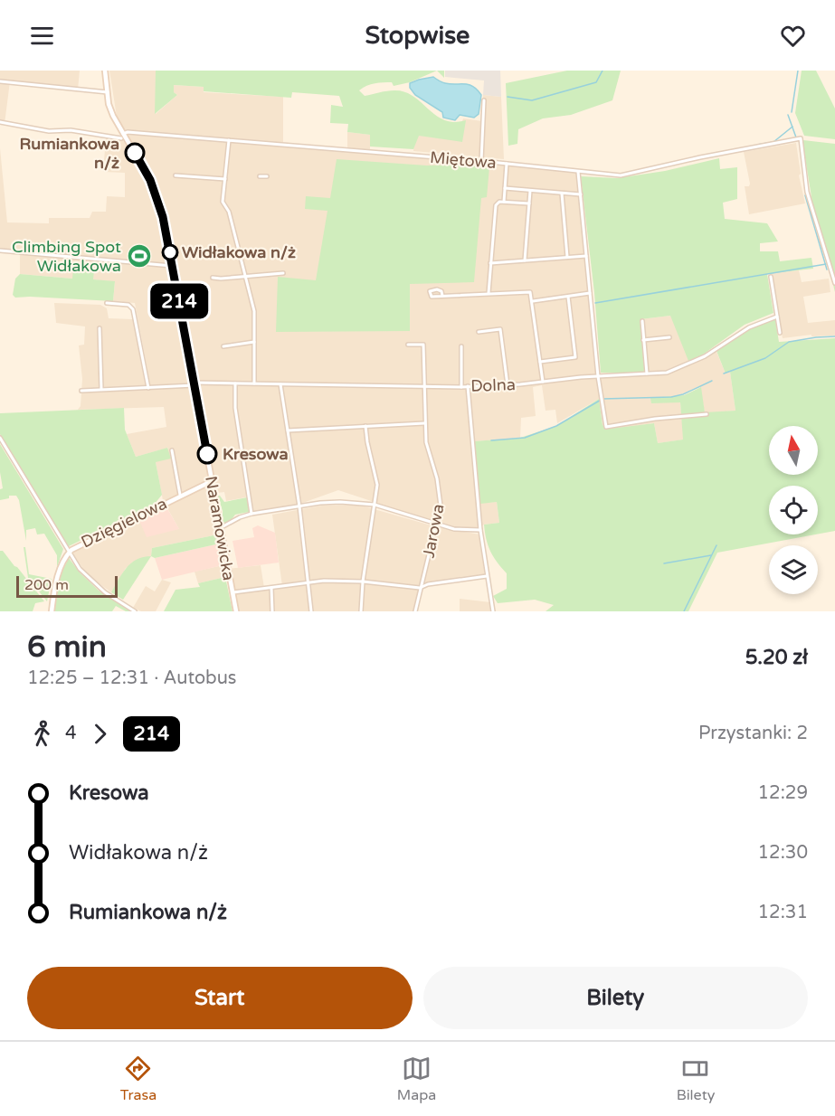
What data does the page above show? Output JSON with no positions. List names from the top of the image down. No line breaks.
{"streets":{"street":["Miętowa","Dolna","Dzięgielowa","Naramowicka","Jarowa"]},"crossings":[["Miętowa","Naramowicka"],["Dolna","Naramowicka"],["Dolna","Jarowa"],["Dzięgielowa","Naramowicka"]],"places":{"other":["Rumiankowa n/ż","Widłakowa n/ż","Kresowa"],"sports":["Climbing Spot Widłakowa"]},"lines":["bus line 214"],"scale_bar":"200 m","north":"top","page":{"header":"Stopwise","on_map":"214","scale":"200 m","heading":["6 min","12:25 – 12:31 · Autobus","5.20 zł"],"legs":["4","214","Przystanki: 2"],"list":[{"name":"Kresowa","value":"12:29"},{"name":"Widłakowa n/ż","value":"12:30"},{"name":"Rumiankowa n/ż","value":"12:31"}],"buttons":["Start","Bilety"],"tabs":["Trasa","Mapa","Bilety"]}}
